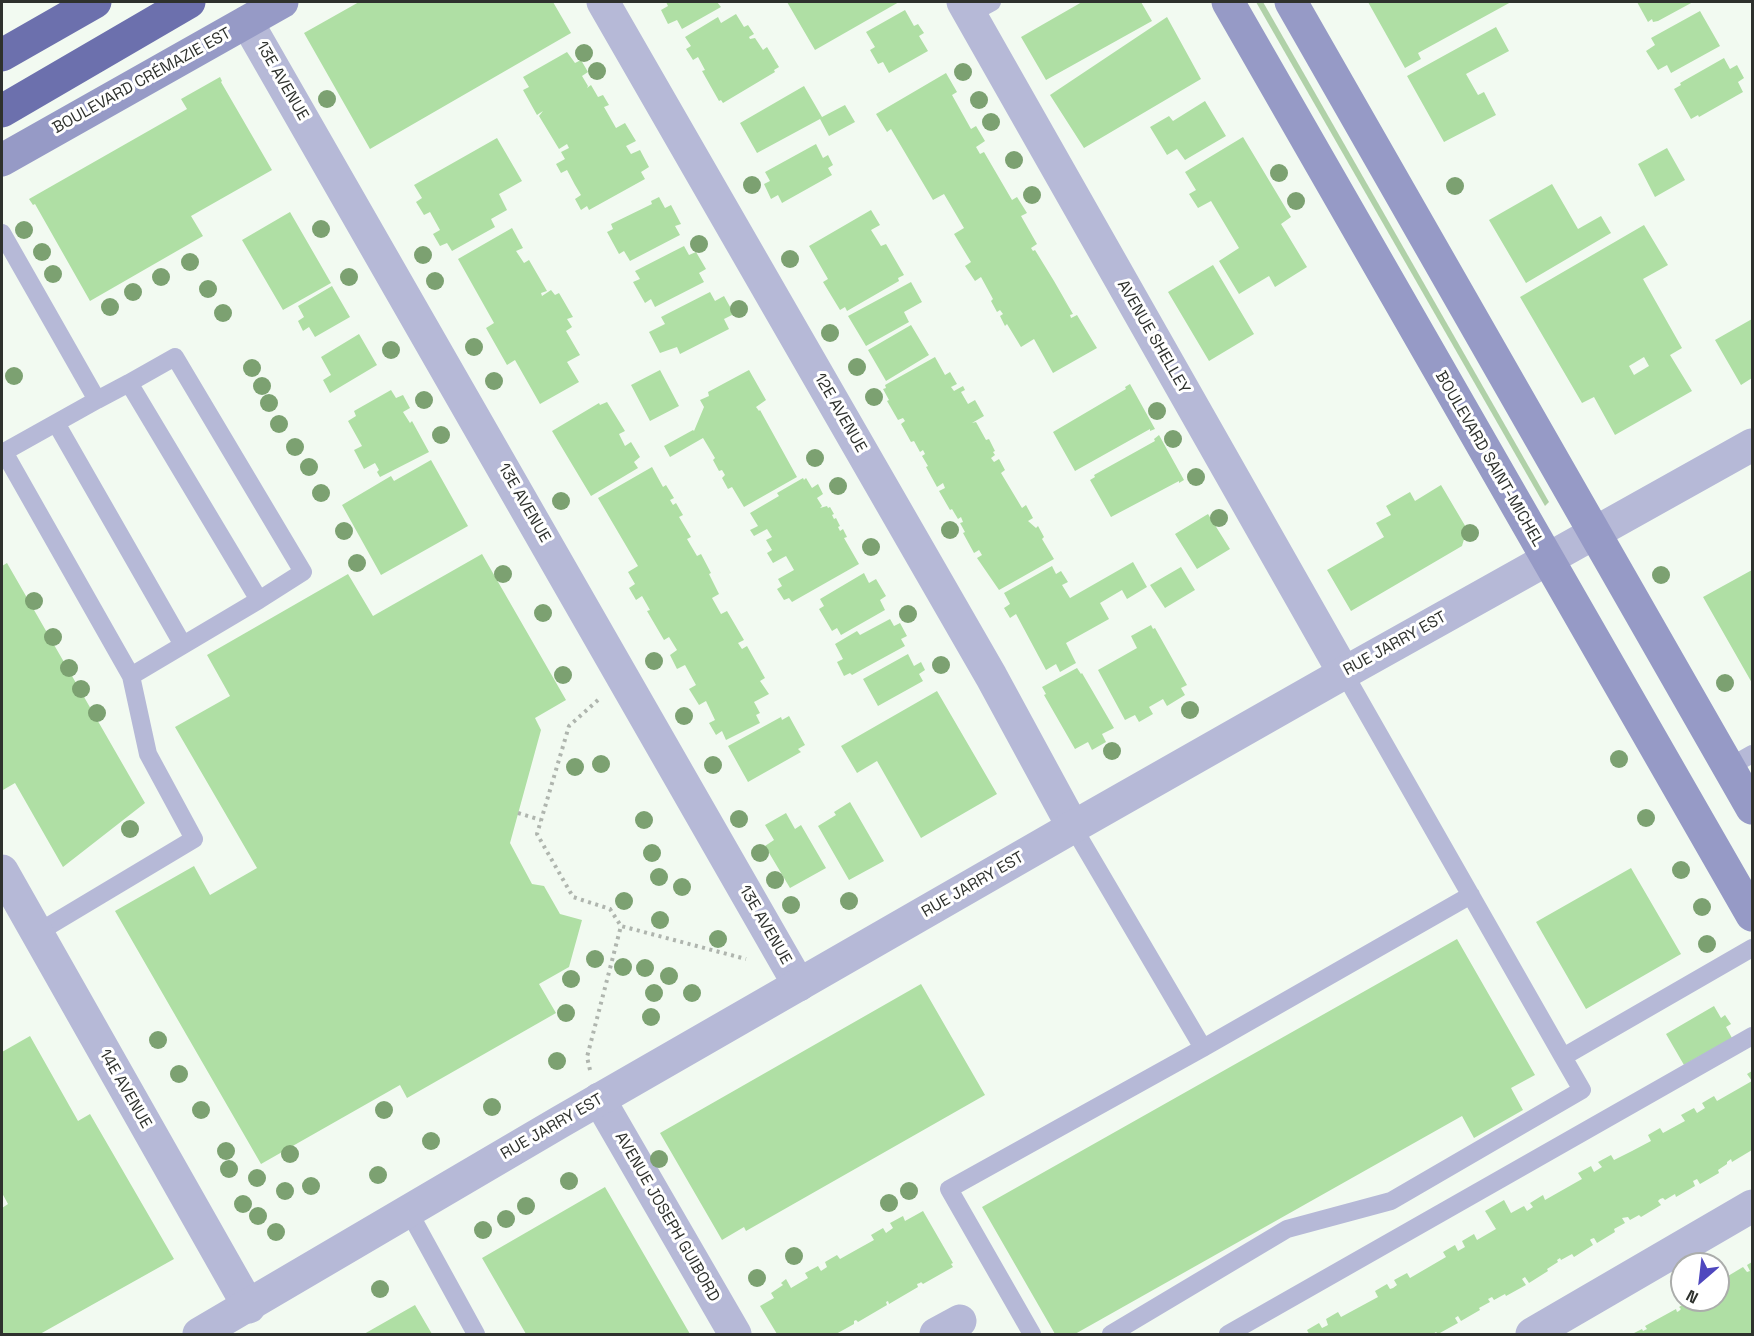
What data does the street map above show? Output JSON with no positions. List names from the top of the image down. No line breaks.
{"streets":{"main road":["BOULEVARD CRÉMAZIE EST","BOULEVARD SAINT-MICHEL"],"street":["13E AVENUE","AVENUE SHELLEY","12E AVENUE","RUE JARRY EST","14E AVENUE","AVENUE JOSEPH GUIBORD"]},"crossings":[["BOULEVARD CRÉMAZIE EST","13E AVENUE"],["13E AVENUE","RUE JARRY EST"],["AVENUE SHELLEY","RUE JARRY EST"],["12E AVENUE","RUE JARRY EST"],["BOULEVARD SAINT-MICHEL","RUE JARRY EST"],["RUE JARRY EST","14E AVENUE"],["RUE JARRY EST","AVENUE JOSEPH GUIBORD"]],"north":"bottom left"}
